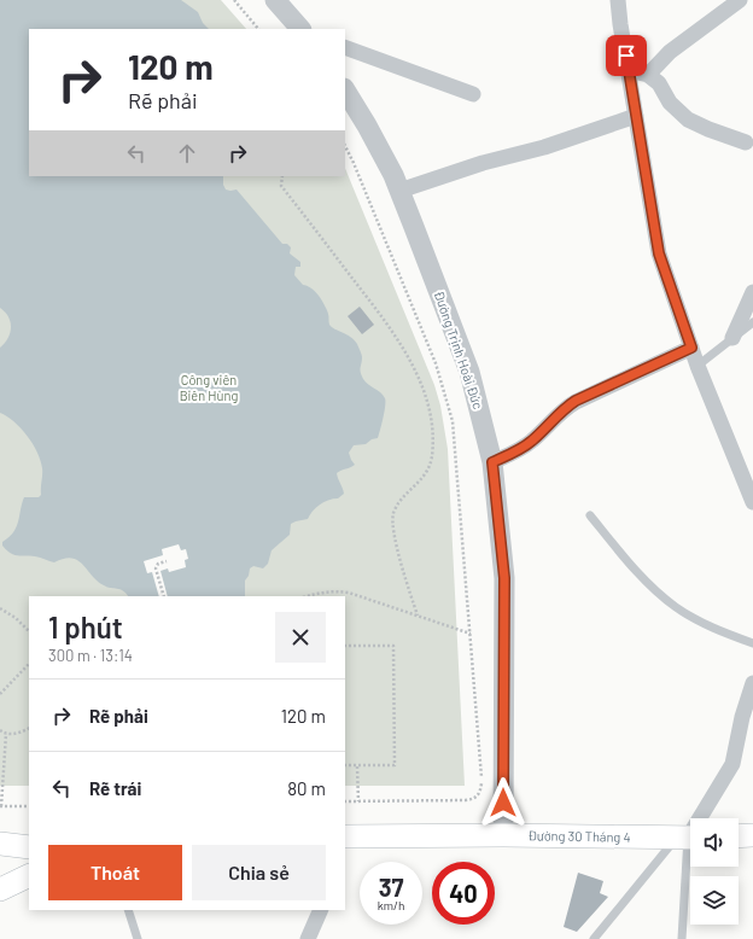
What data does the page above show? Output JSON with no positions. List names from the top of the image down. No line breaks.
{"streets":{"main road":["Đường 30 Tháng 4"],"street":["Đường Trịnh Hoài Đức"]},"crossings":[["Đường Trịnh Hoài Đức","Đường 30 Tháng 4"]],"parks":["Công viên Biên Hùng"],"page":{"turn":["120 m","Rẽ phải"],"heading":["1 phút","300 m · 13:14"],"list":[{"name":"Rẽ phải","value":"120 m"},{"name":"Rẽ trái","value":"80 m"}],"buttons":["Thoát","Chia sẻ"],"speed":"37 km/h","limit":"40"}}
